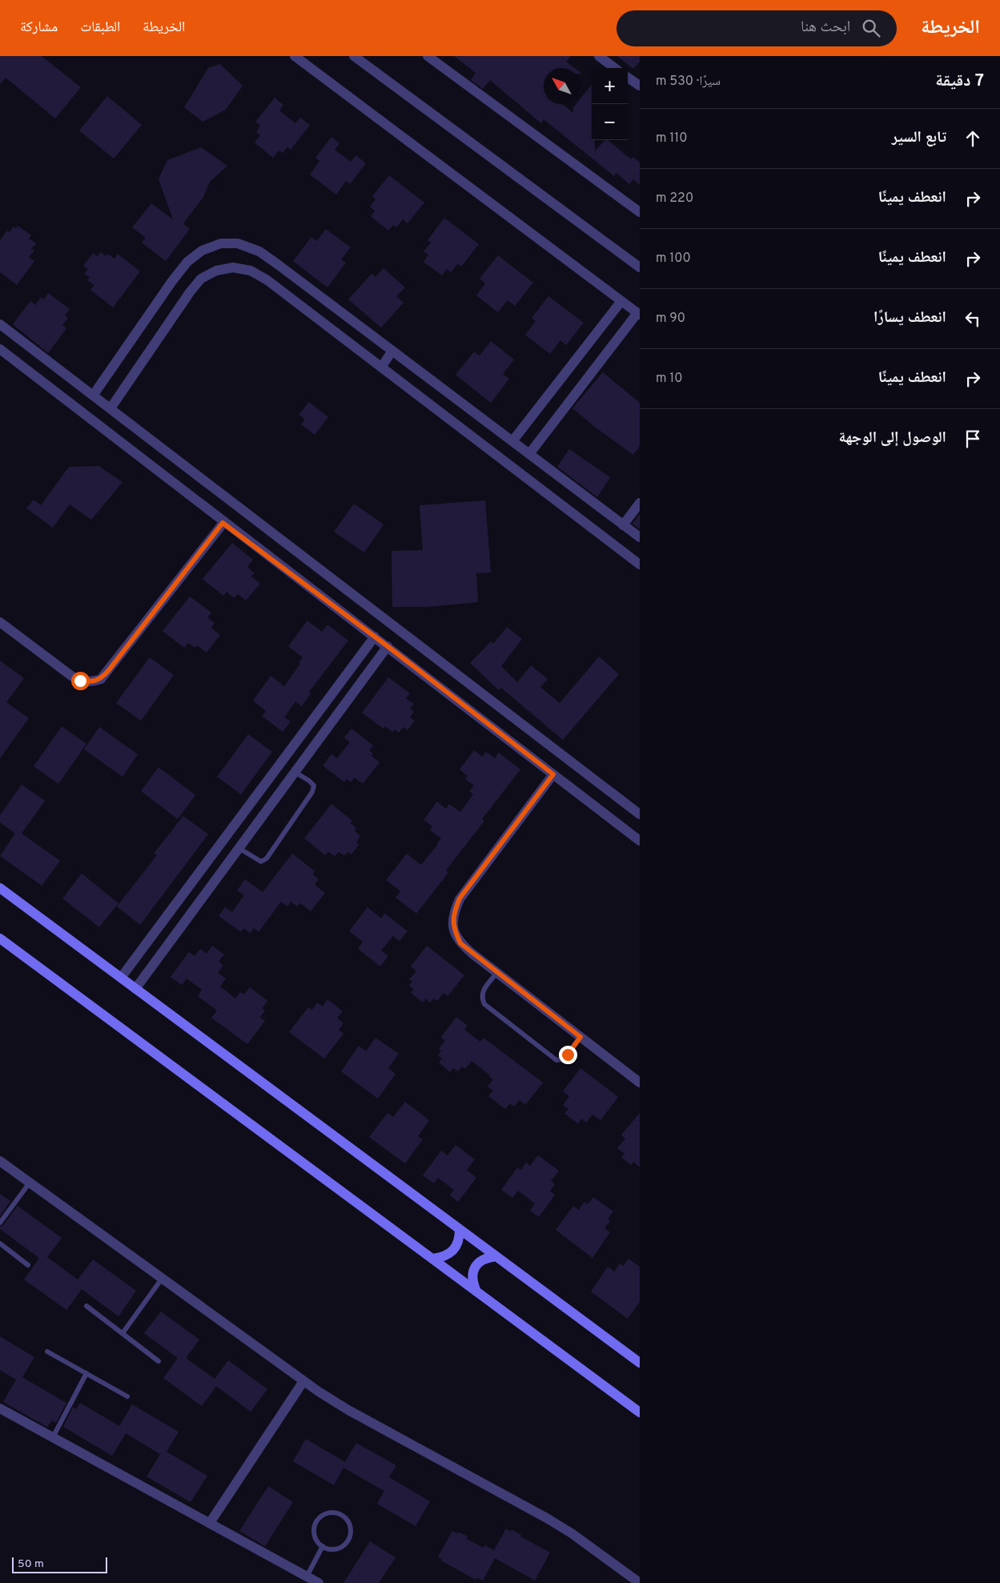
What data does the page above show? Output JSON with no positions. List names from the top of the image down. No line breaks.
{"scale_bar":"50 m","north":"top left","page":{"header":"الخريطة","search":"ابحث هنا","nav":["الخريطة","الطبقات","مشاركة"],"heading":["7 دقيقة","سيرًا · 530 m"],"map_buttons":["+","−"],"list":[["تابع السير","110 m"],["انعطف يمينًا","220 m"],["انعطف يمينًا","100 m"],["انعطف يسارًا","90 m"],["انعطف يمينًا","10 m"],"الوصول إلى الوجهة"],"scale":"50 m"}}
